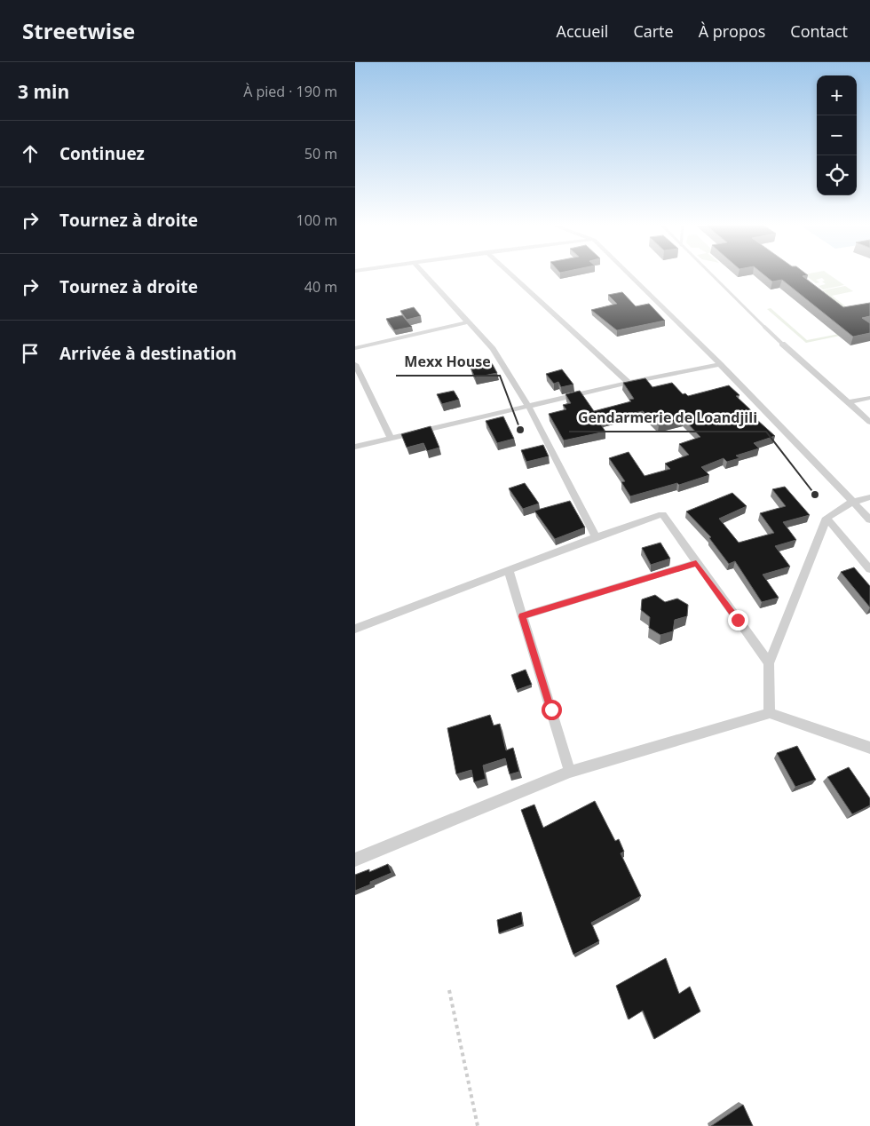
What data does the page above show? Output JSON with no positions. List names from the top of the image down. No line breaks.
{"places":["Mexx House","Gendarmerie de Loandjili"],"page":{"header":"Streetwise","nav":["Accueil","Carte","À propos","Contact"],"heading":["3 min","À pied · 190 m"],"map_buttons":["+","−"],"list":[["Continuez","50 m"],["Tournez à droite","100 m"],["Tournez à droite","40 m"],"Arrivée à destination"]}}
